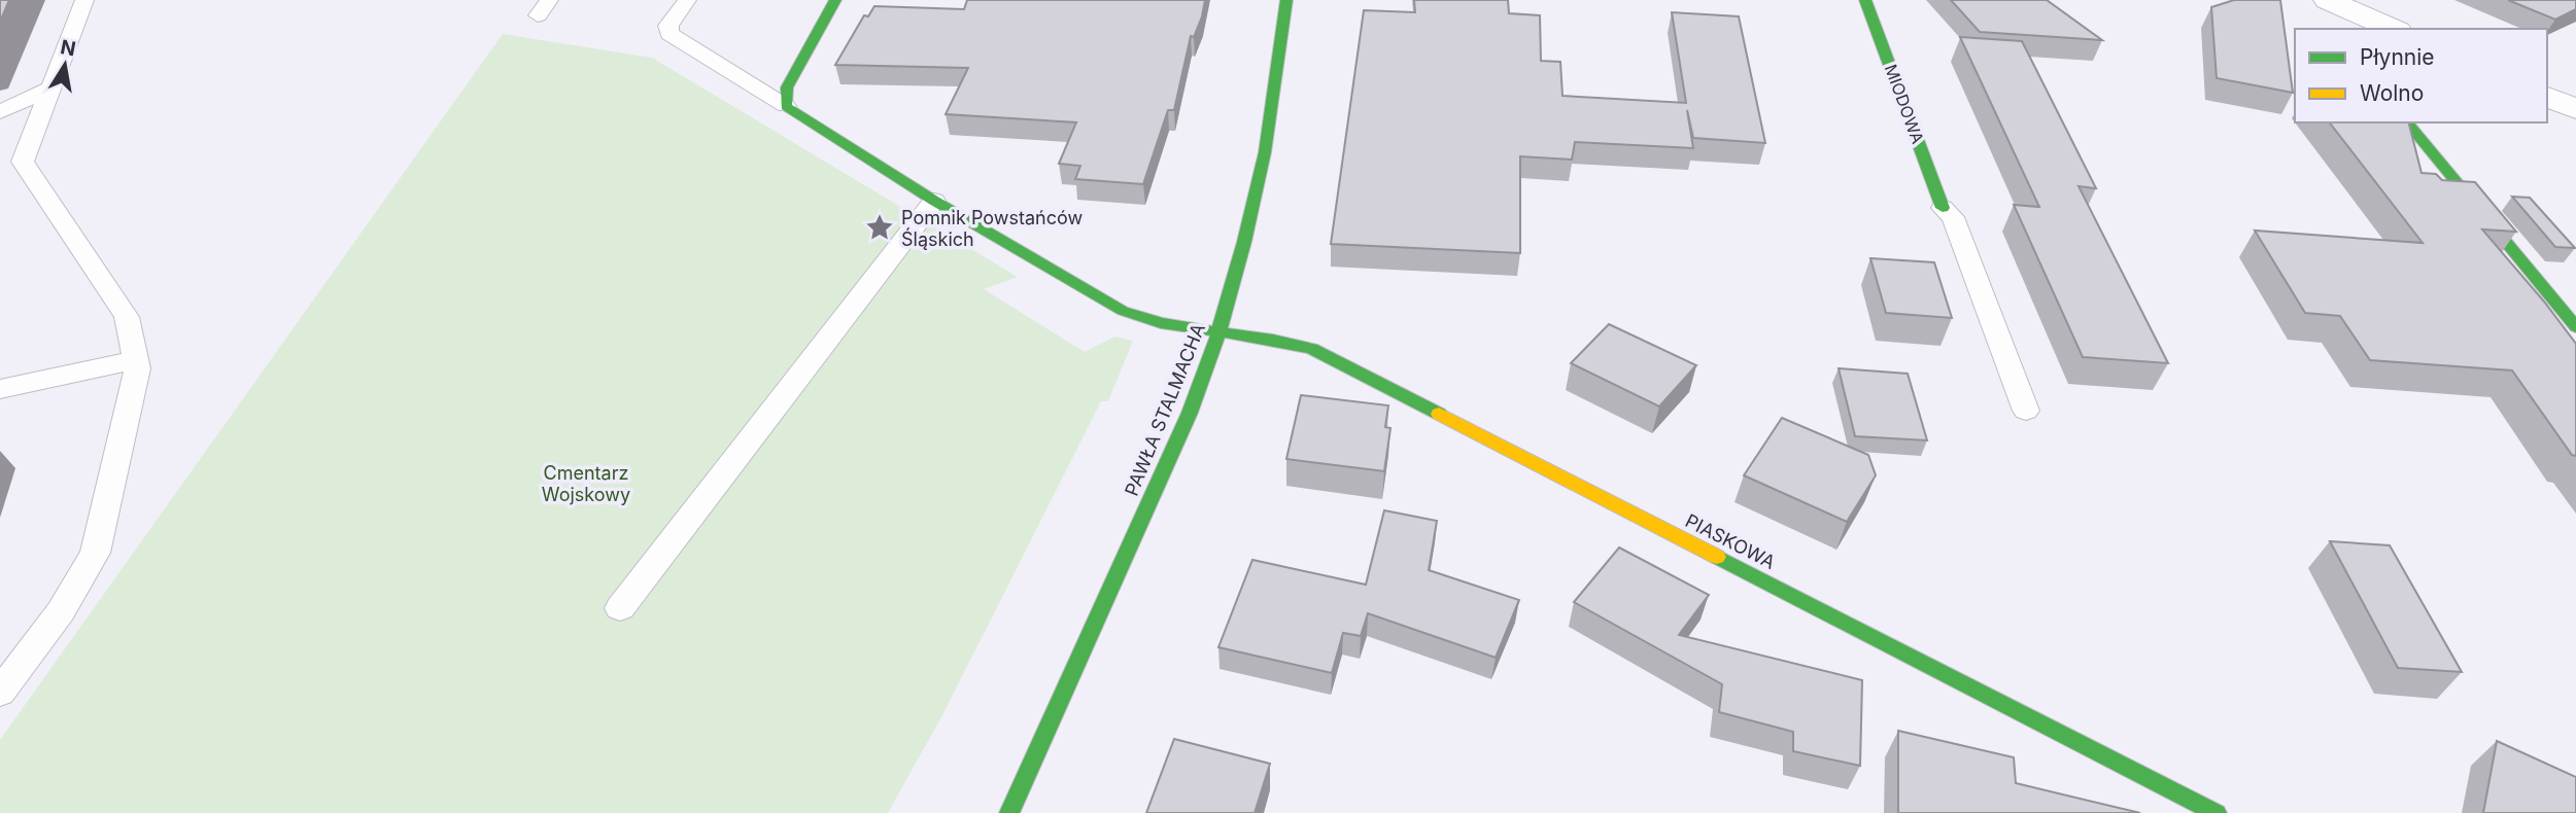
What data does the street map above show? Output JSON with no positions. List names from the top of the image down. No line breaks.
{"streets":{"street":["MIODOWA","PAWŁA STALMACHA","PIASKOWA"]},"crossings":[["PAWŁA STALMACHA","PIASKOWA"]],"parks":["Cmentarz Wojskowy"],"places":{"place":["Pomnik Powstańców Śląskich"]},"legend":["Płynnie","Wolno"],"north":"top"}
